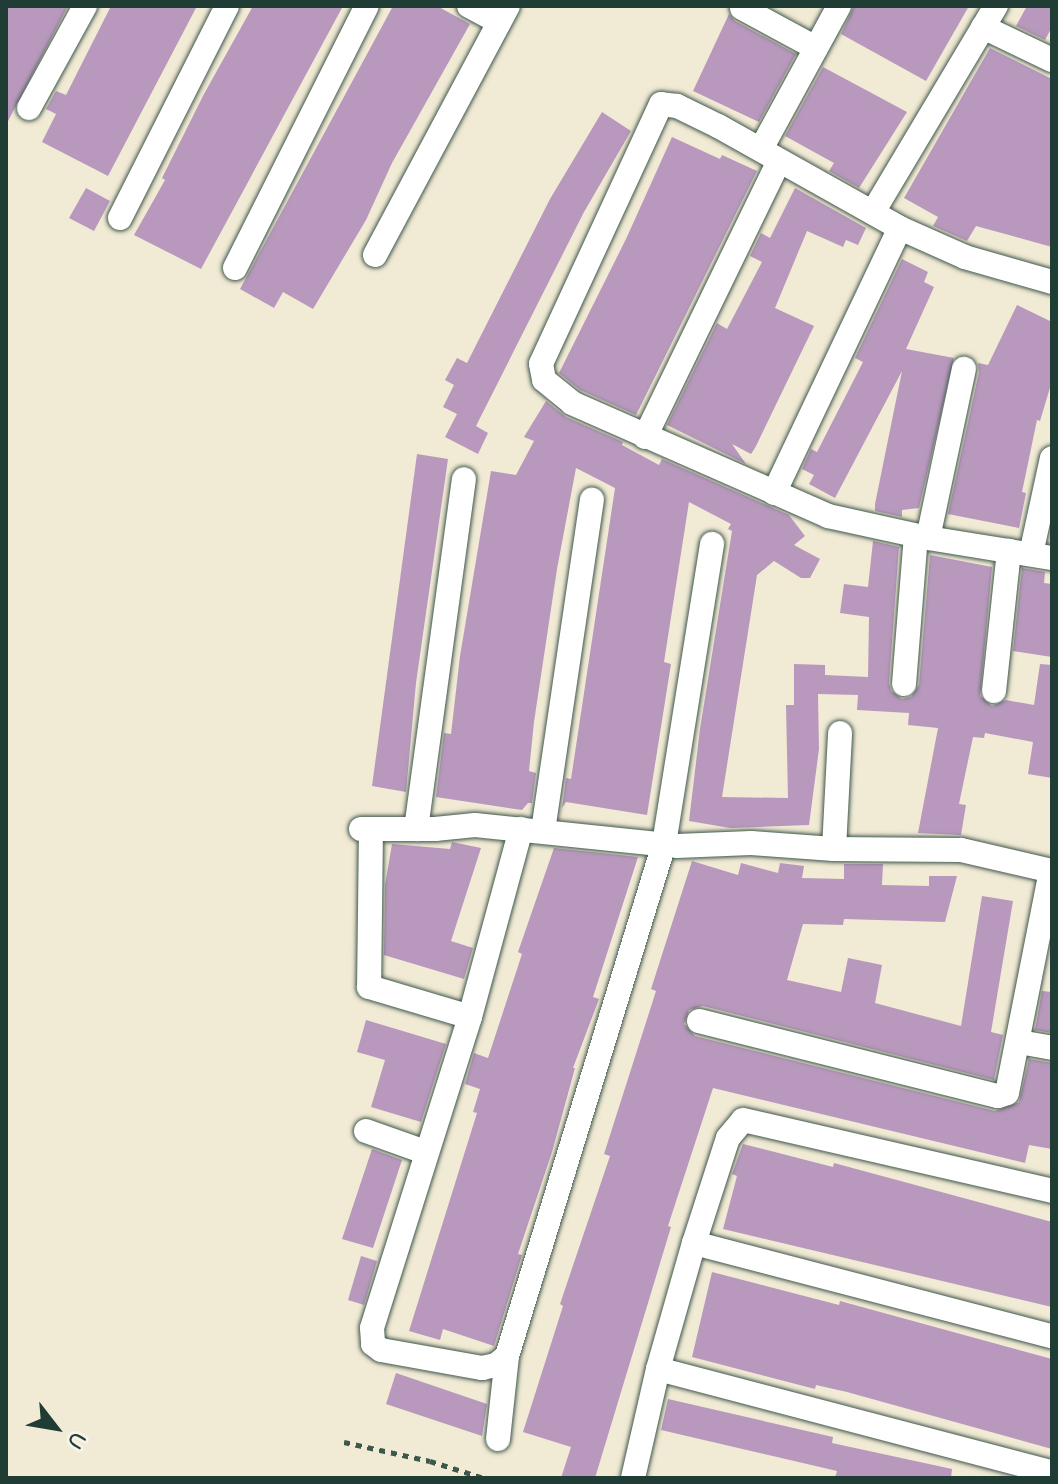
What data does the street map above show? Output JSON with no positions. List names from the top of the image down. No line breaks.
{"north":"bottom right"}
